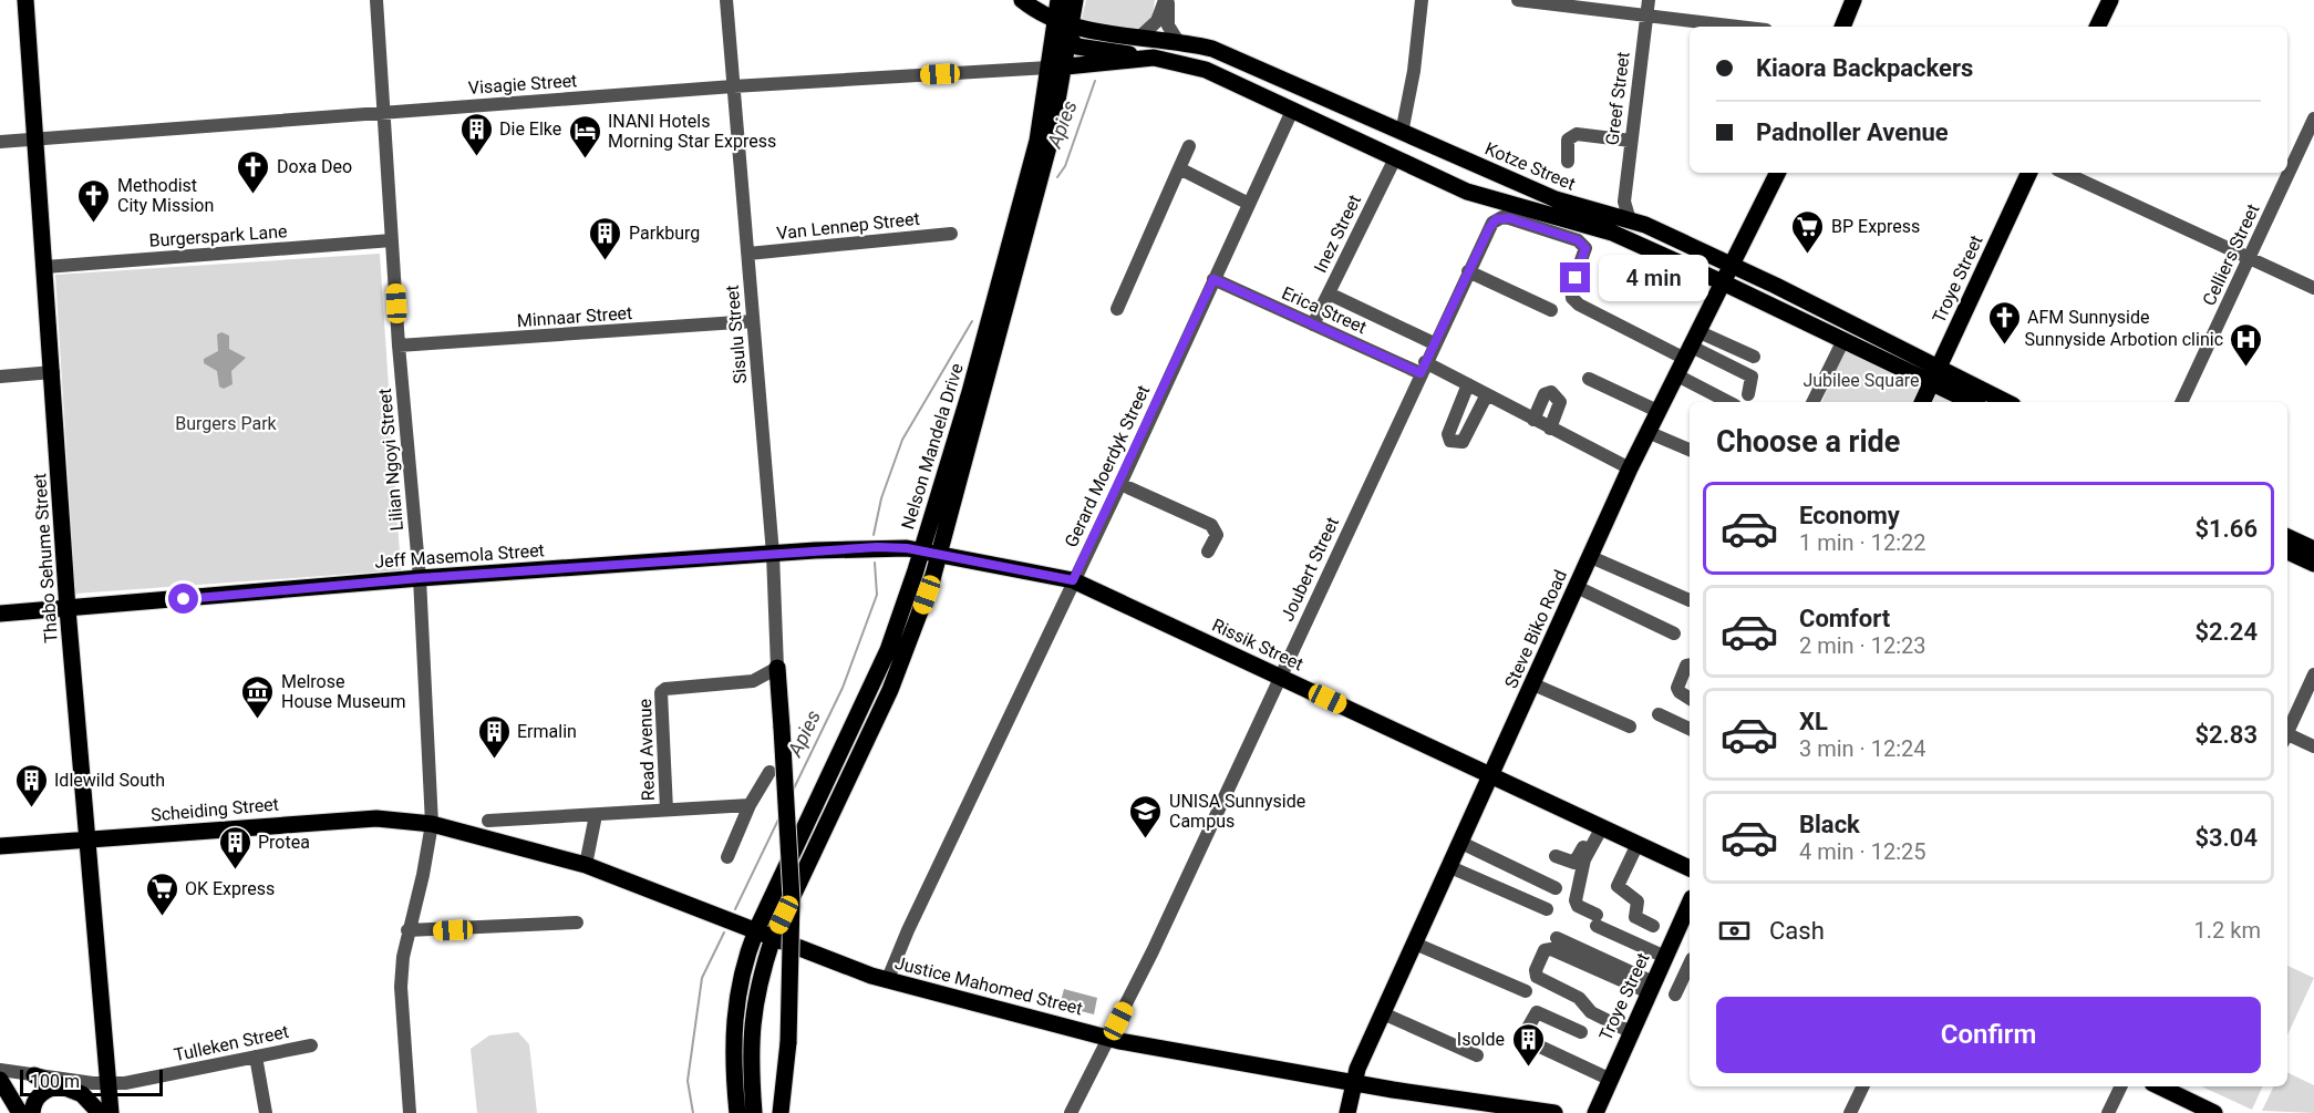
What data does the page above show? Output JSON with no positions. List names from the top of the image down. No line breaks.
{"streets":{"main road":["Kotze Street","Troye Street","Nelson Mandela Drive","Jeff Masemola Street","Thabo Sehume Street","Steve Biko Road","Rissik Street","Scheiding Street","Justice Mahomed Street"],"street":["Visagie Street","Greef Street","Van Lennep Street","Inez Street","Burgerspark Lane","Celliers Street","Erica Street","Minnaar Street","Sisulu Street","Lilian Ngoyi Street","Gerard Moerdyk Street","Joubert Street","Read Avenue","Tulleken Street"]},"crossings":[["Visagie Street","Kotze Street"],["Visagie Street","Sisulu Street"],["Visagie Street","Nelson Mandela Drive"],["Visagie Street","Lilian Ngoyi Street"],["Visagie Street","Thabo Sehume Street"],["Greef Street","Kotze Street"],["Kotze Street","Inez Street"],["Kotze Street","Troye Street"],["Kotze Street","Nelson Mandela Drive"],["Kotze Street","Gerard Moerdyk Street"],["Kotze Street","Steve Biko Road"],["Van Lennep Street","Sisulu Street"],["Inez Street","Erica Street"],["Burgerspark Lane","Lilian Ngoyi Street"],["Burgerspark Lane","Thabo Sehume Street"],["Erica Street","Gerard Moerdyk Street"],["Erica Street","Joubert Street"],["Erica Street","Steve Biko Road"],["Minnaar Street","Sisulu Street"],["Minnaar Street","Lilian Ngoyi Street"],["Sisulu Street","Jeff Masemola Street"],["Sisulu Street","Read Avenue"],["Nelson Mandela Drive","Jeff Masemola Street"],["Nelson Mandela Drive","Rissik Street"],["Nelson Mandela Drive","Justice Mahomed Street"],["Lilian Ngoyi Street","Jeff Masemola Street"],["Lilian Ngoyi Street","Scheiding Street"],["Lilian Ngoyi Street","Justice Mahomed Street"],["Gerard Moerdyk Street","Rissik Street"],["Gerard Moerdyk Street","Justice Mahomed Street"],["Jeff Masemola Street","Thabo Sehume Street"],["Jeff Masemola Street","Rissik Street"],["Thabo Sehume Street","Scheiding Street"],["Thabo Sehume Street","Tulleken Street"],["Joubert Street","Steve Biko Road"],["Joubert Street","Rissik Street"],["Joubert Street","Justice Mahomed Street"],["Steve Biko Road","Rissik Street"],["Steve Biko Road","Justice Mahomed Street"],["Scheiding Street","Justice Mahomed Street"]],"water":["Apies"],"parks":["Jubilee Square","Burgers Park"],"places":{"building":["Die Elke","Parkburg","Ermalin","Idlewild South","Protea","Isolde"],"hotel":["INANI Hotels Morning Star Express"],"church":["Doxa Deo","Methodist City Mission","AFM Sunnyside"],"supermarket":["BP Express","OK Express"],"hospital":["Sunnyside Arbotion clinic"],"museum":["Melrose House Museum"],"school or university":["UNISA Sunnyside Campus"]},"scale_bar":"100 m","page":{"banner":["Kiaora Backpackers","Padnoller Avenue"],"bubble":"4 min","heading":"Choose a ride","list":[{"name":"Economy","note":"1 min · 12:22","value":"$1.66"},{"name":"Comfort","note":"2 min · 12:23","value":"$2.24"},{"name":"XL","note":"3 min · 12:24","value":"$2.83"},{"name":"Black","note":"4 min · 12:25","value":"$3.04"}],"pay":["Cash","1.2 km"],"buttons":"Confirm","scale":"100 m"}}
